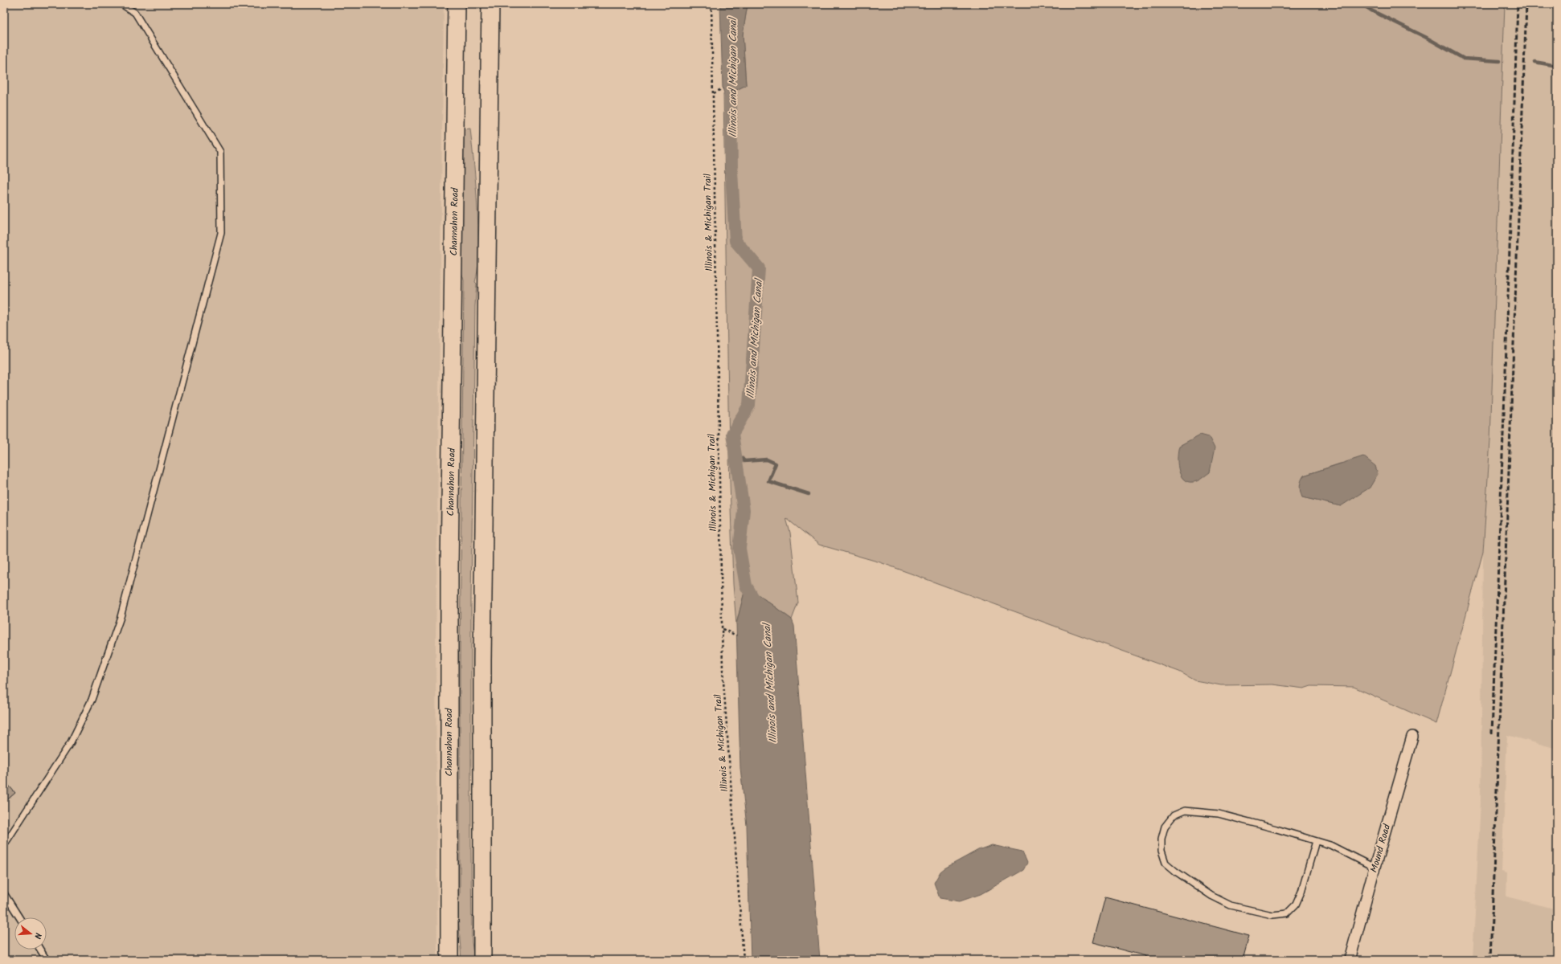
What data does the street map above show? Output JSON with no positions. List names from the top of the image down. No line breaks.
{"streets":{"main road":["Channahon Road"],"street":["Mound Road"],"path":["Illinois & Michigan Trail"]},"water":["Illinois and Michigan Canal"],"north":"right"}
